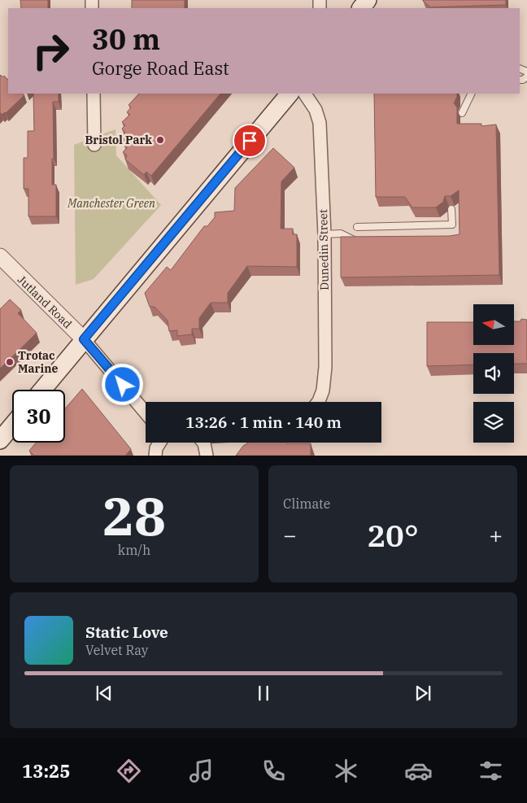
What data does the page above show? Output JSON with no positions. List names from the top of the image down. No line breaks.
{"streets":{"street":["Dunedin Street","Jutland Road"]},"parks":["Manchester Green"],"places":["Bristol Park","Trotac Marine"],"north":"left","page":{"turn":["30 m","Gorge Road East"],"limit":"30","trip":"13:26 · 1 min · 140 m","tile":[["28","km/h"],"Climate"],"heat":["−","20°","+"],"song":["Static Love","Velvet Ray"],"tabs":"13:25"}}
